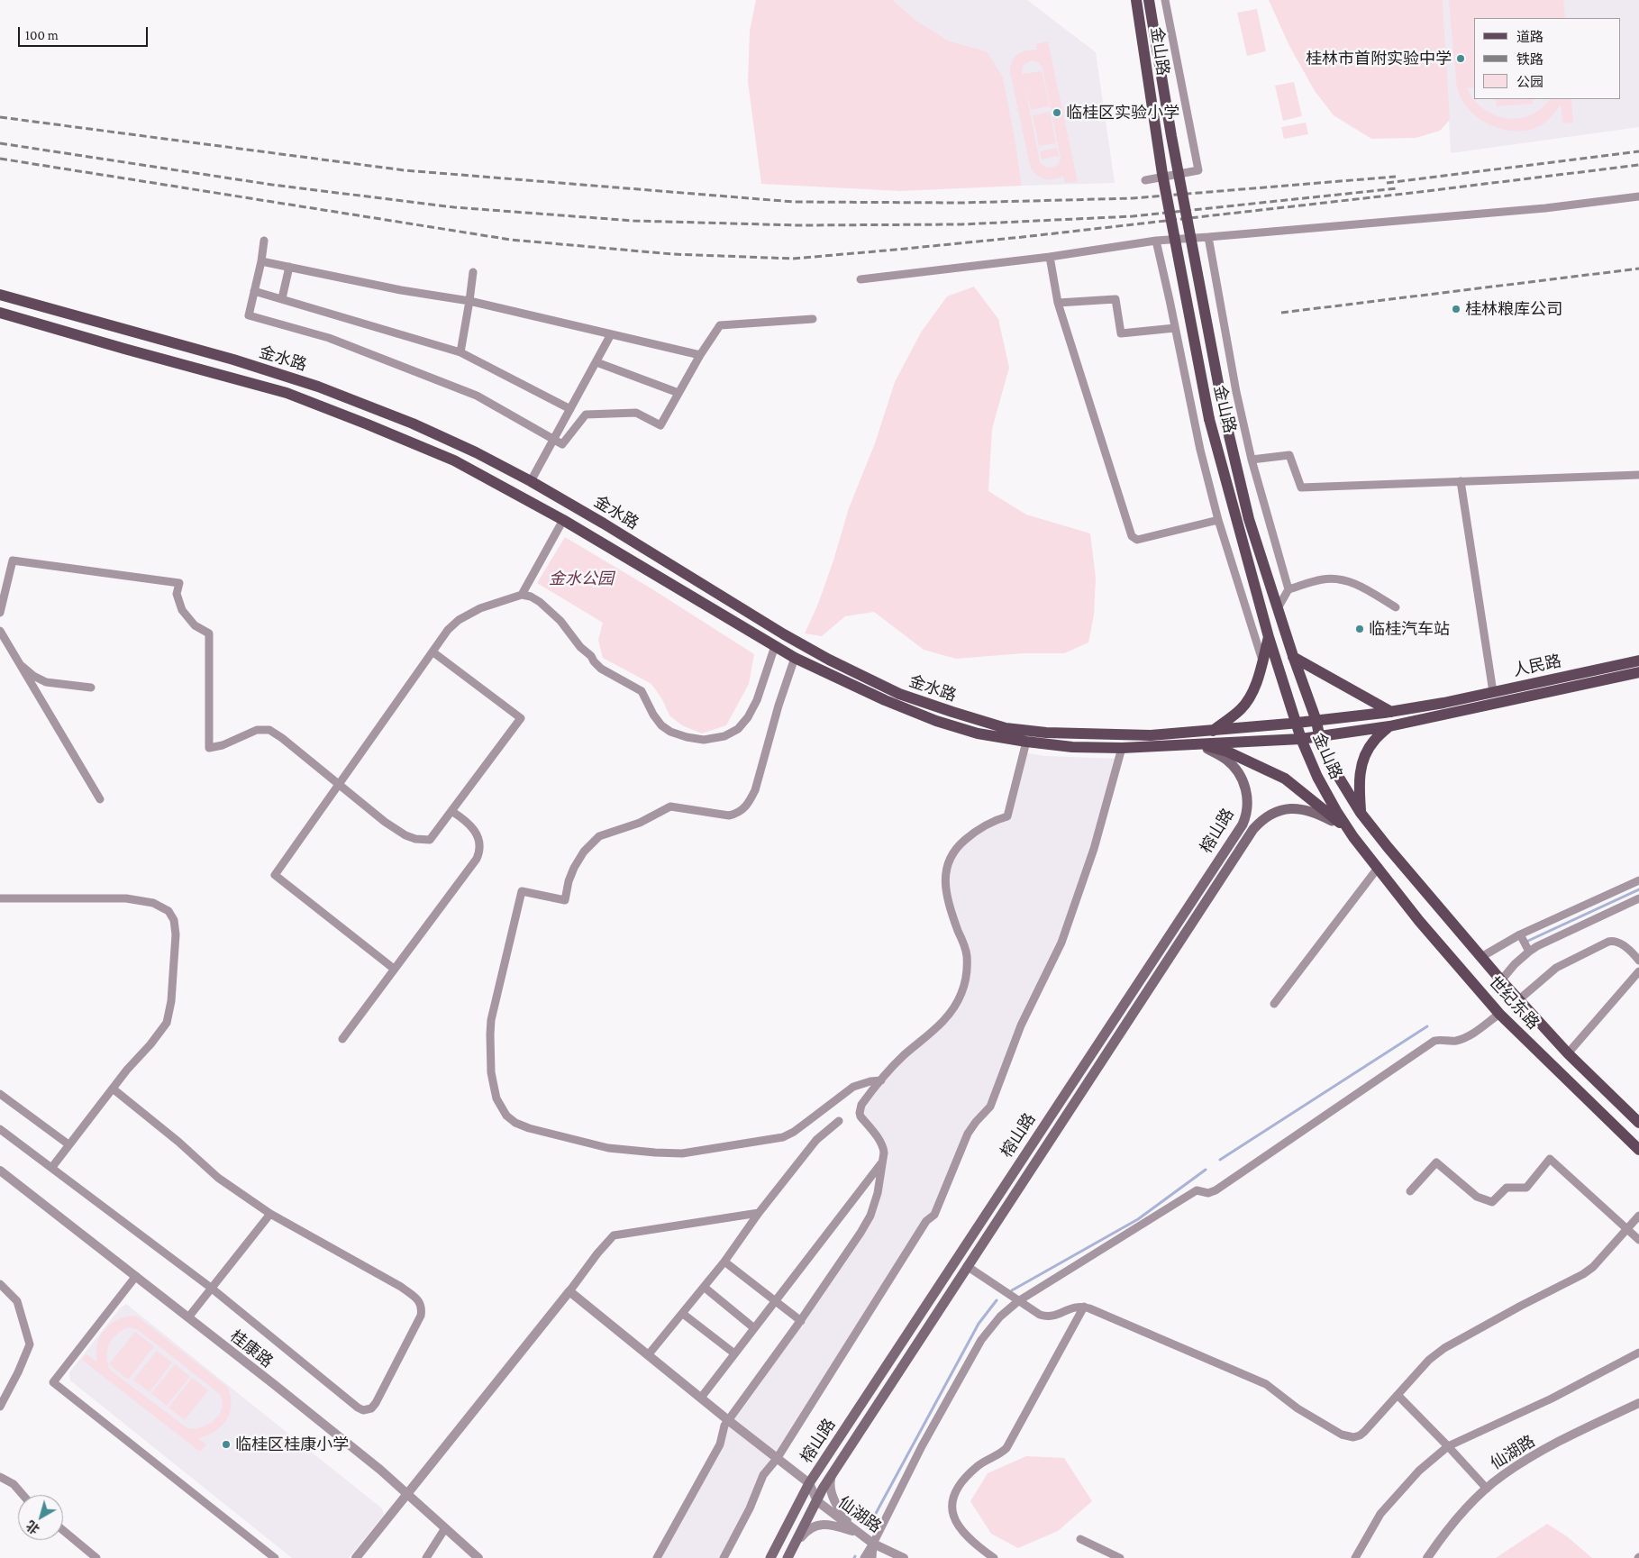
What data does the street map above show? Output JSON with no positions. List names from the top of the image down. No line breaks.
{"streets":{"main road":["金山路","金水路","人民路","榕山路","世纪东路"],"street":["桂康路","仙湖路"]},"crossings":[["金山路","金水路"],["金山路","人民路"],["金山路","榕山路"],["金山路","世纪东路"],["金水路","人民路"],["金水路","榕山路"],["榕山路","世纪东路"],["榕山路","仙湖路"]],"parks":["金水公园"],"places":["桂林市首附实验中学","临桂区实验小学","桂林粮库公司","临桂汽车站","临桂区桂康小学"],"legend":["道路","铁路","公园"],"scale_bar":"100 m","north":"bottom left"}
